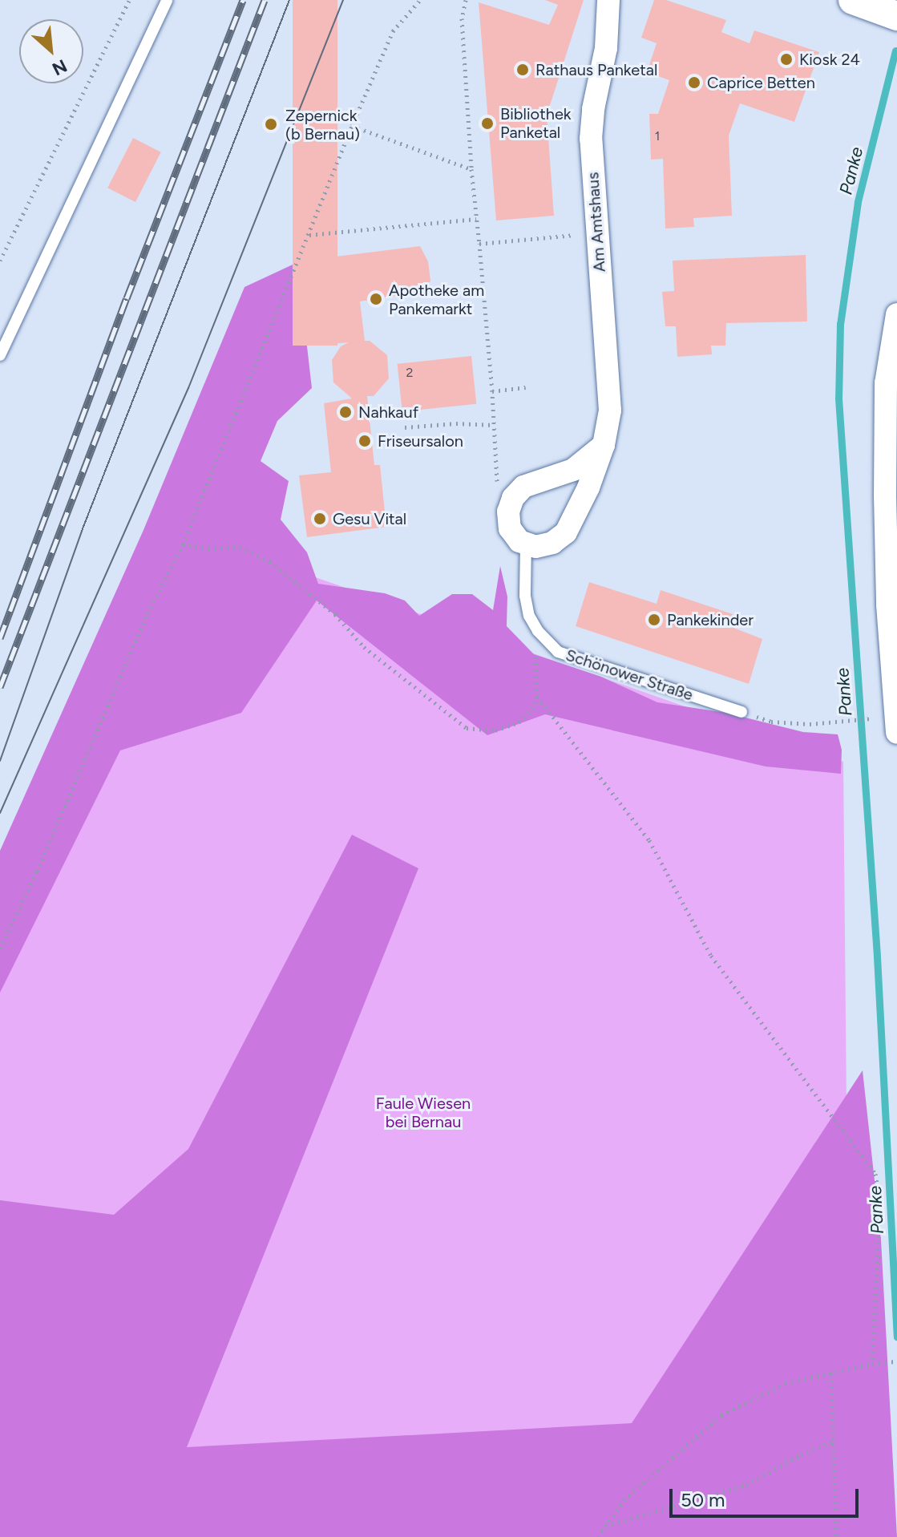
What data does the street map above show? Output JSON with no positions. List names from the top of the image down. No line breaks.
{"streets":{"street":["Am Amtshaus"],"lane":["Schönower Straße"]},"crossings":[["Am Amtshaus","Schönower Straße"]],"water":["Panke"],"parks":["Faule Wiesen bei Bernau"],"places":["Kiosk 24","Rathaus Panketal","Caprice Betten","Bibliothek Panketal","Zepernick (b Bernau)","Apotheke am Pankemarkt","Nahkauf","Friseursalon","Gesu Vital","Pankekinder"],"house_numbers":["1","2"],"scale_bar":"50 m","north":"bottom right"}
